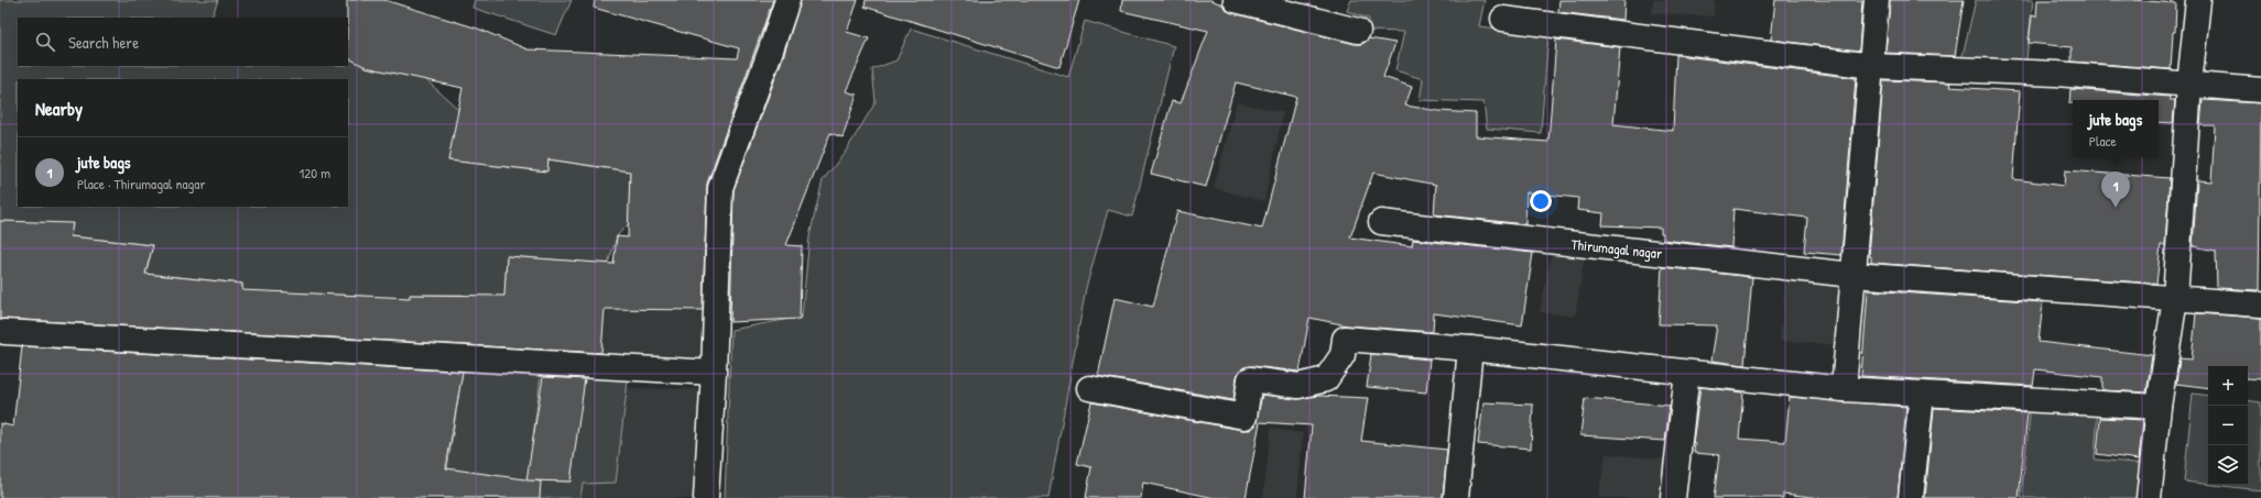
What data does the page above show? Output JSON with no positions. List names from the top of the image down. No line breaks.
{"streets":{"street":["Thirumagal nagar"]},"page":{"search":"Search here","heading":"Nearby","popup":["jute bags","Place"],"list":[{"mark":"1","name":"jute bags","note":"Place · Thirumagal nagar","value":"120 m"}],"pins":"1","map_buttons":["+","−"]}}
